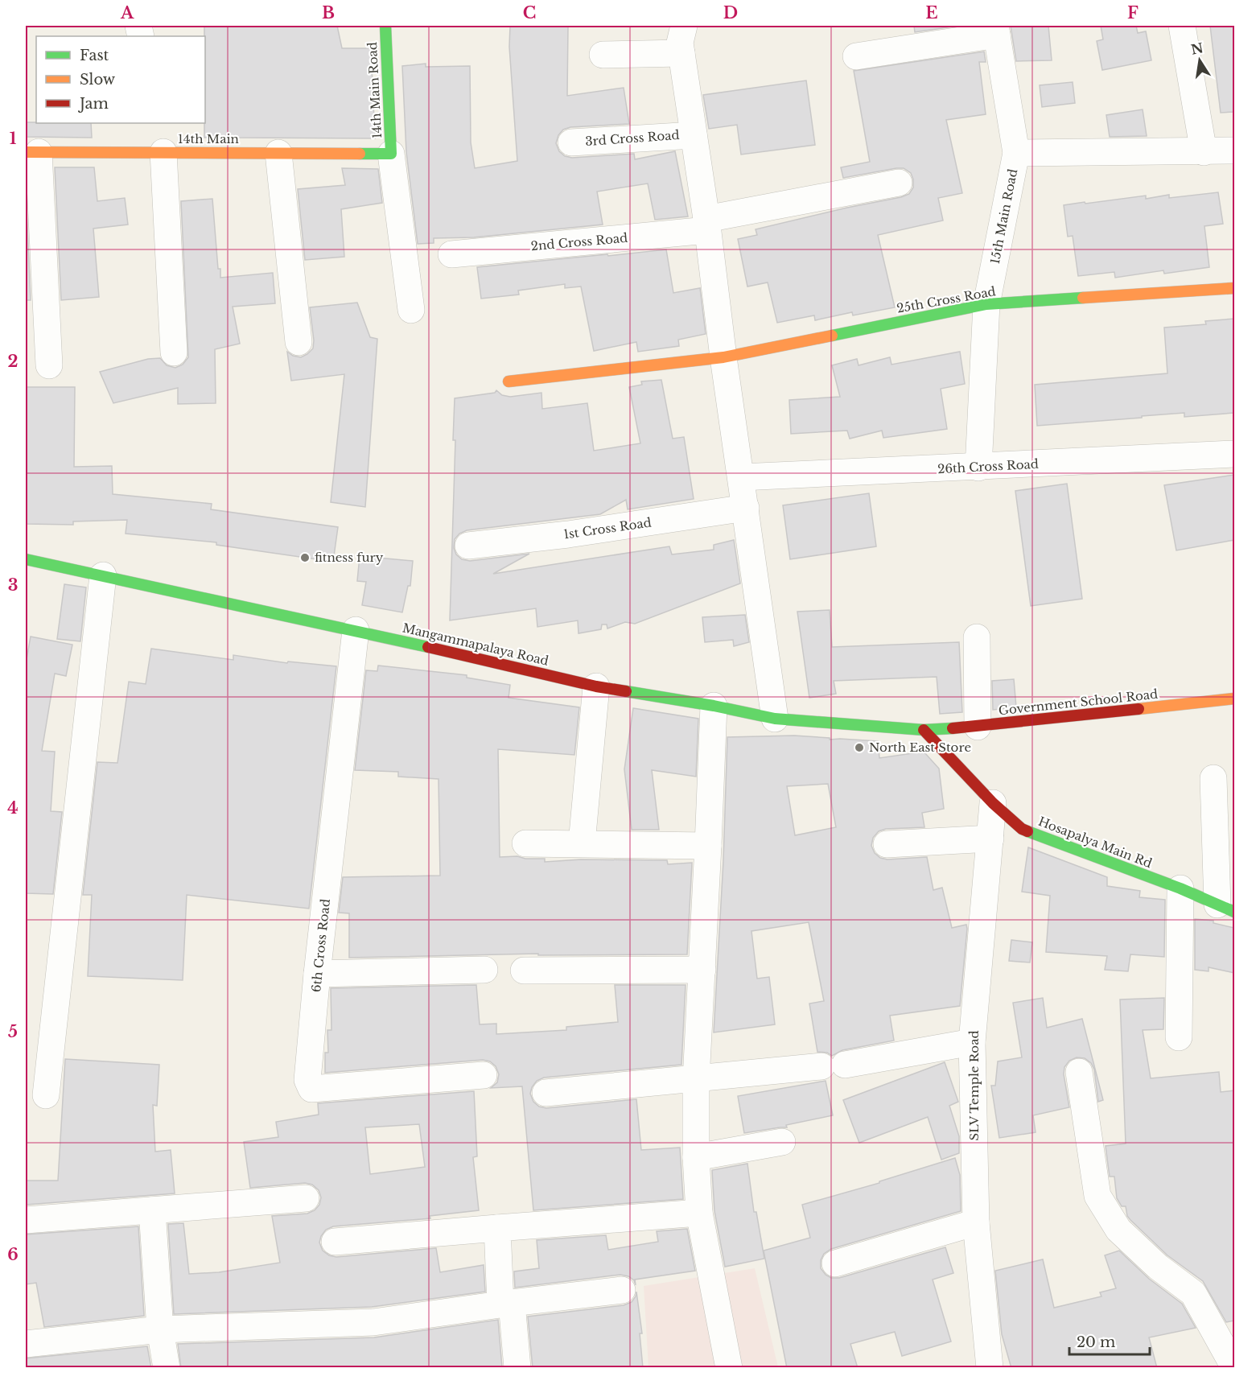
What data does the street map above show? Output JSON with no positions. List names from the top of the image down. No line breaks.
{"streets":{"street":["14th Main Road","3rd Cross Road","14th Main","15th Main Road","2nd Cross Road","25th Cross Road","26th Cross Road","1st Cross Road","Mangammapalaya Road","Government School Road","Hosapalya Main Rd","6th Cross Road","SLV Temple Road"]},"crossings":[["14th Main Road","14th Main"],["15th Main Road","25th Cross Road"],["15th Main Road","26th Cross Road"],["Mangammapalaya Road","Government School Road"],["Mangammapalaya Road","Hosapalya Main Rd"],["Mangammapalaya Road","6th Cross Road"],["Government School Road","Hosapalya Main Rd"],["Hosapalya Main Rd","SLV Temple Road"]],"places":["fitness fury","North East Store"],"legend":["Fast","Slow","Jam"],"scale_bar":"20 m","north":"top","grid":{"columns":["A","B","C","D","E","F"],"rows":["1","2","3","4","5","6"]}}
